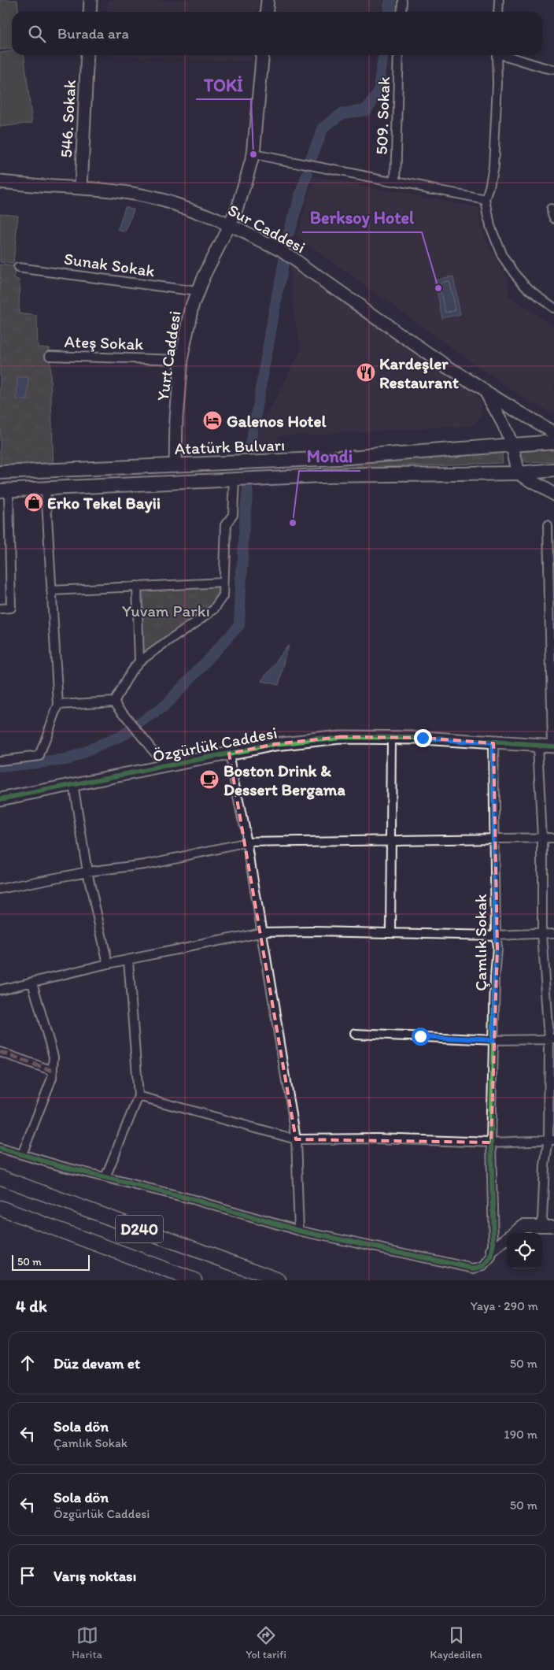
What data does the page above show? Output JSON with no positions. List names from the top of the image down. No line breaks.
{"streets":{"highway":["D240"],"main road":["546. Sokak","Sur Caddesi","Yurt Caddesi","Atatürk Bulvarı","Özgürlük Caddesi"],"street":["509. Sokak","Sunak Sokak","Ateş Sokak","Çamlık Sokak"]},"crossings":[["546. Sokak","Sur Caddesi"],["Sur Caddesi","Yurt Caddesi"],["Sur Caddesi","Atatürk Bulvarı"],["Sunak Sokak","Yurt Caddesi"],["Ateş Sokak","Yurt Caddesi"],["Yurt Caddesi","Atatürk Bulvarı"],["Özgürlük Caddesi","Çamlık Sokak"]],"parks":["Yuvam Parkı"],"places":{"other":["TOKİ","Berksoy Hotel","Mondi"],"restaurant":["Kardeşler Restaurant"],"hotel":["Galenos Hotel"],"shop":["Erko Tekel Bayii"],"cafe":["Boston Drink & Dessert Bergama"]},"scale_bar":"50 m","page":{"search":"Burada ara","scale":"50 m","heading":["4 dk","Yaya · 290 m"],"list":[["Düz devam et","50 m"],["Sola dön","Çamlık Sokak","190 m"],["Sola dön","Özgürlük Caddesi","50 m"],"Varış noktası"],"nav":["Harita","Yol tarifi","Kaydedilen"]}}
